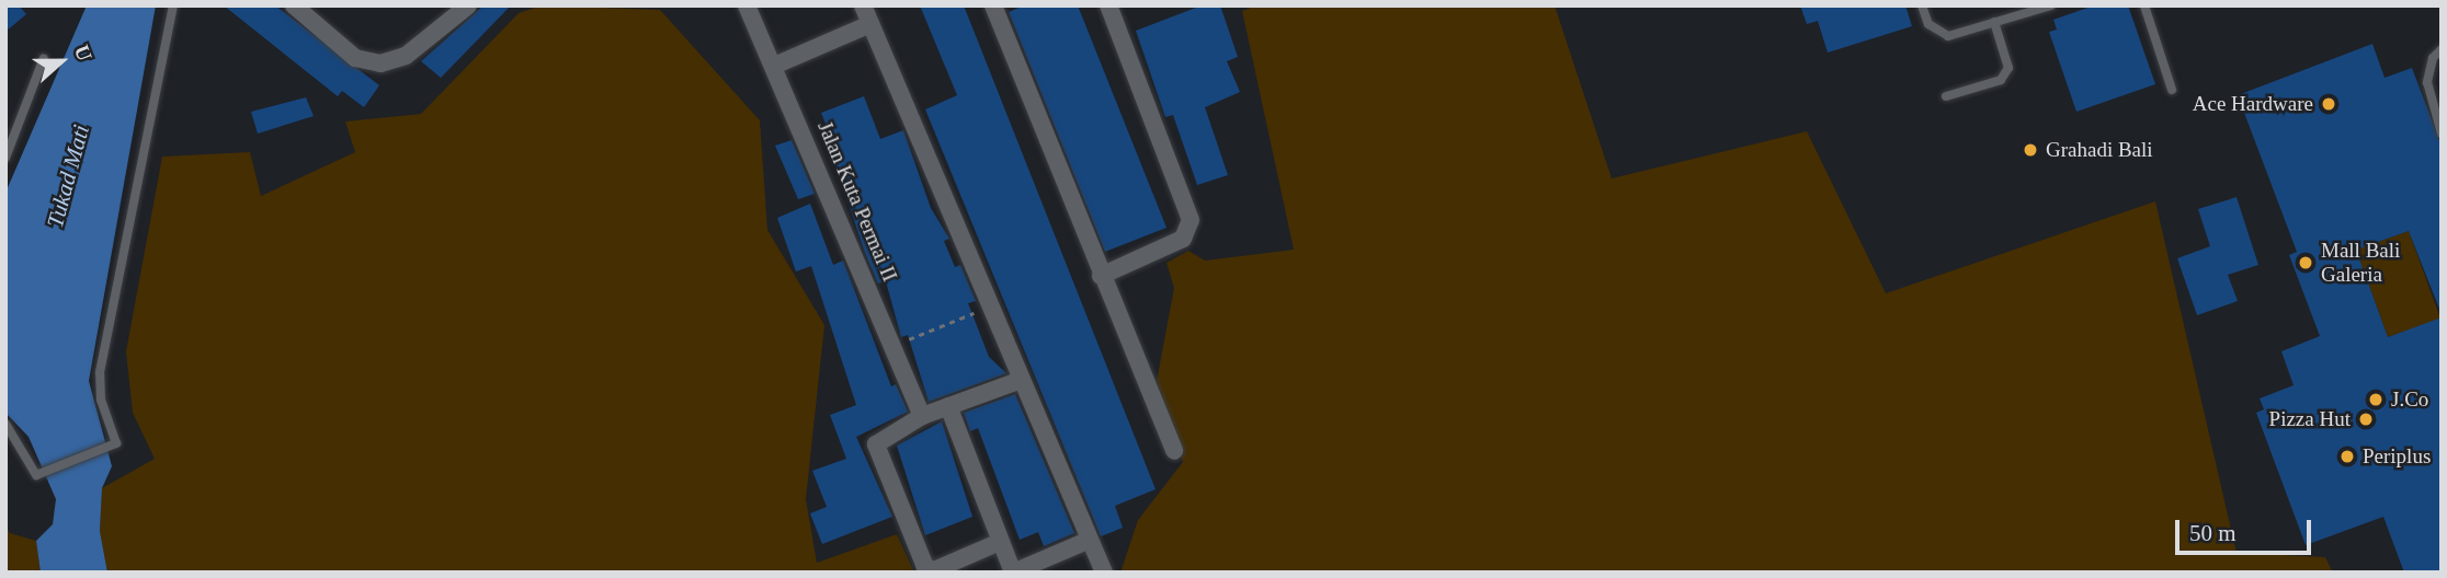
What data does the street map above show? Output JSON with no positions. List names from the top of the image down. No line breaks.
{"streets":{"street":["Jalan Kuta Permai II"]},"water":["Tukad Mati"],"places":["Ace Hardware","Grahadi Bali","Mall Bali Galeria","J.Co","Pizza Hut","Periplus"],"scale_bar":"50 m","north":"right"}
